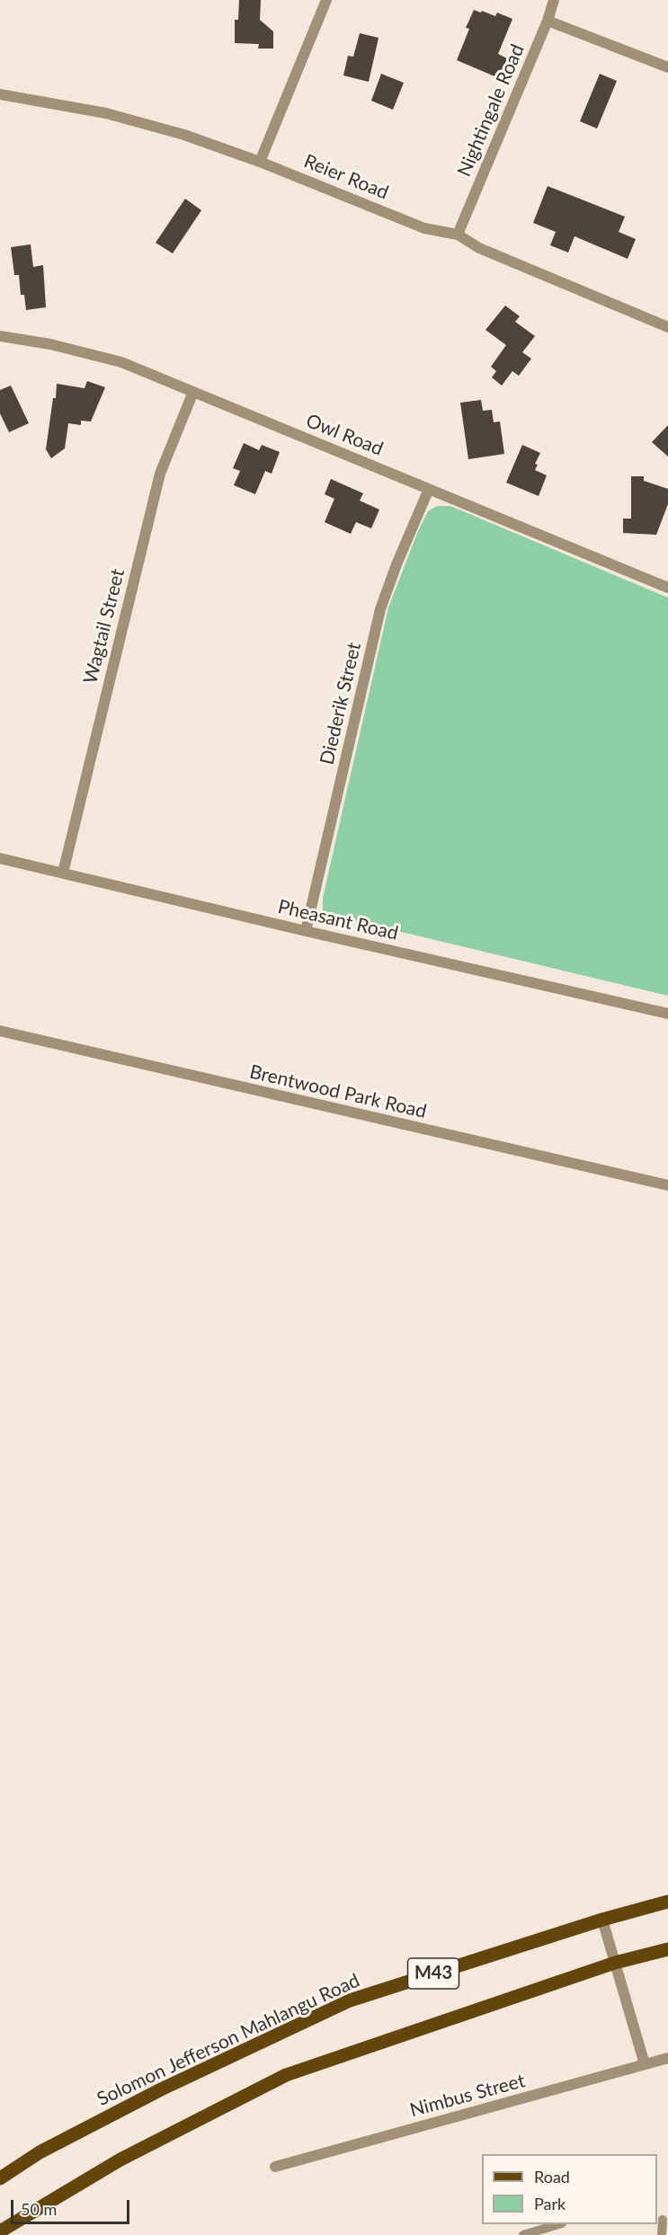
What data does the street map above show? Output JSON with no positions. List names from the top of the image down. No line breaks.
{"streets":{"main road":["M43","Solomon Jefferson Mahlangu Road"],"street":["Nightingale Road","Reier Road","Owl Road","Wagtail Street","Diederik Street","Pheasant Road","Brentwood Park Road","Nimbus Street"]},"crossings":[["Nightingale Road","Reier Road"],["Owl Road","Wagtail Street"],["Owl Road","Diederik Street"],["Wagtail Street","Pheasant Road"],["Diederik Street","Pheasant Road"]],"legend":["Road","Park"],"scale_bar":"50 m"}
